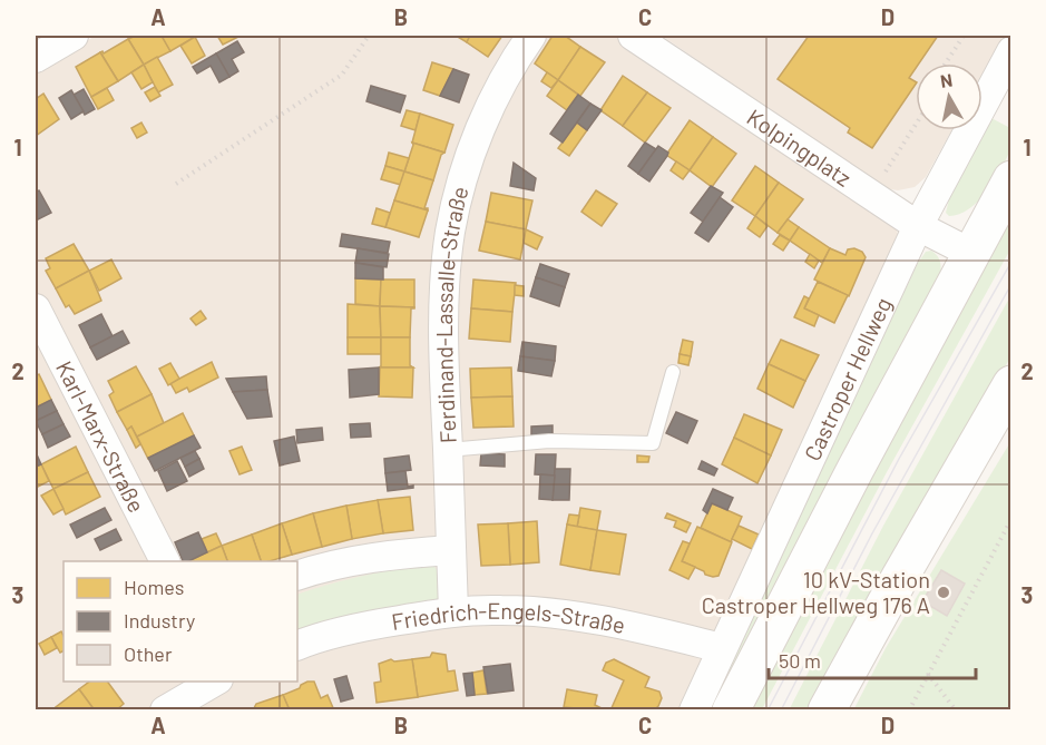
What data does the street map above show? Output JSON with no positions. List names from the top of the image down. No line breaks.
{"streets":{"main road":["Castroper Hellweg"],"street":["Kolpingplatz","Ferdinand-Lassalle-Straße","Karl-Marx-Straße","Friedrich-Engels-Straße"]},"crossings":[["Kolpingplatz","Castroper Hellweg"],["Ferdinand-Lassalle-Straße","Friedrich-Engels-Straße"],["Castroper Hellweg","Friedrich-Engels-Straße"]],"places":["10 kV-Station Castroper Hellweg 176 A"],"legend":["Homes","Industry","Other"],"scale_bar":"50 m","north":"top","grid":{"columns":["A","B","C","D"],"rows":["1","2","3"]}}
